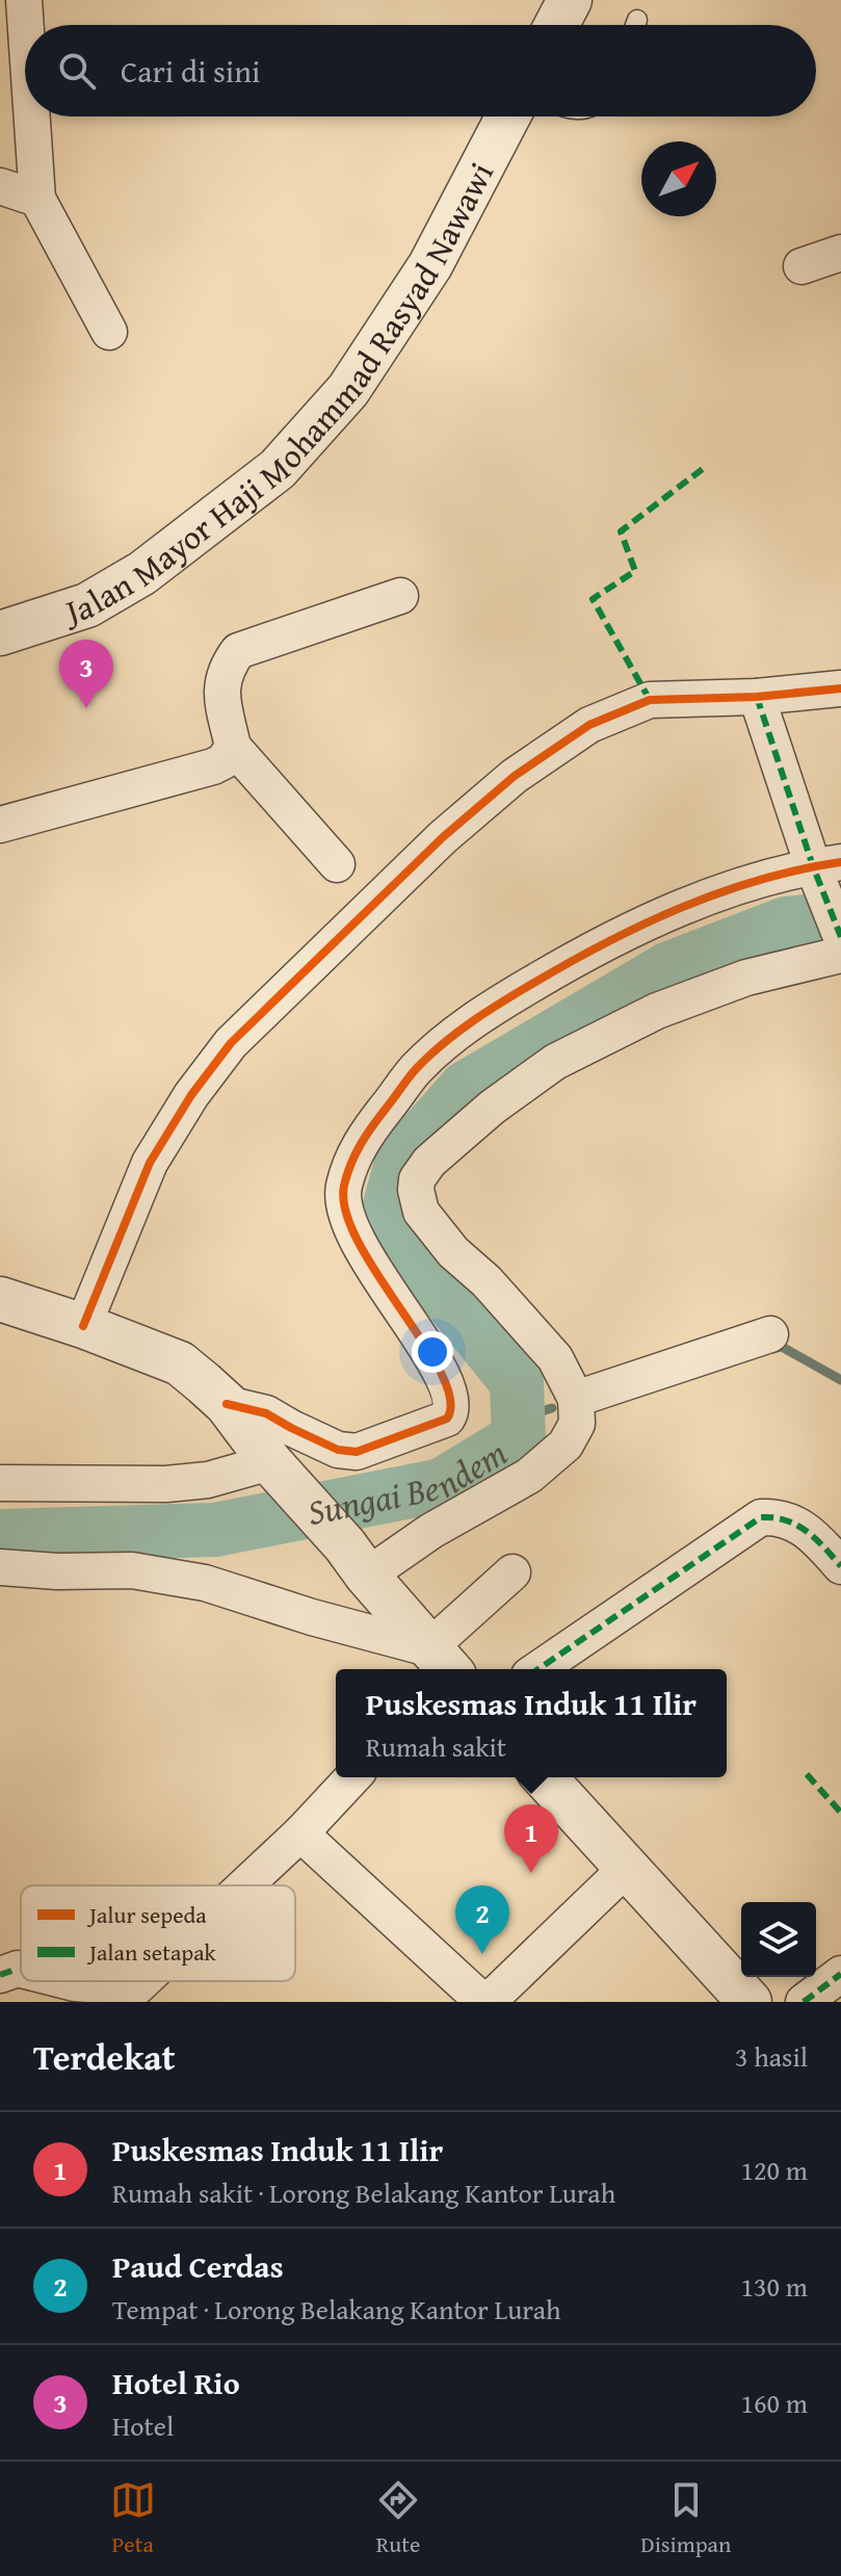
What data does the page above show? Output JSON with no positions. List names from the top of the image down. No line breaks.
{"streets":{"street":["Jalan Mayor Haji Mohammad Rasyad Nawawi"]},"water":["Sungai Bendem"],"legend":["Jalur sepeda","Jalan setapak"],"north":"top right","page":{"search":"Cari di sini","pins":["3","1","2"],"popup":["Puskesmas Induk 11 Ilir","Rumah sakit"],"heading":["Terdekat","3 hasil"],"list":[{"mark":"1","name":"Puskesmas Induk 11 Ilir","note":"Rumah sakit · Lorong Belakang Kantor Lurah","value":"120 m"},{"mark":"2","name":"Paud Cerdas","note":"Tempat · Lorong Belakang Kantor Lurah","value":"130 m"},{"mark":"3","name":"Hotel Rio","note":"Hotel","value":"160 m"}],"nav":["Peta","Rute","Disimpan"]}}
